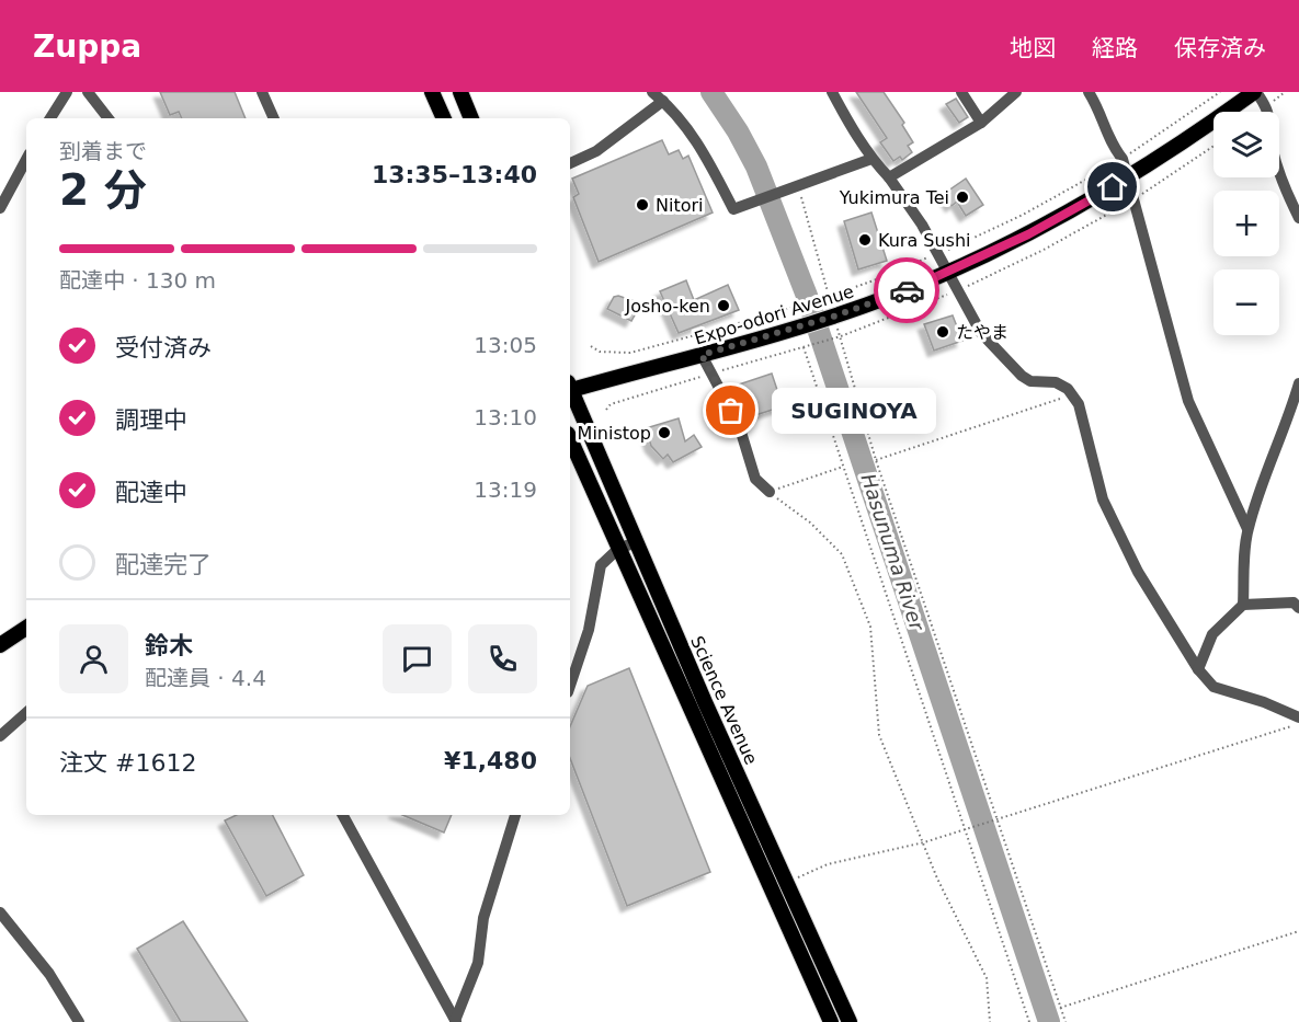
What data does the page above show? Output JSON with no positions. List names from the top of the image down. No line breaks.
{"streets":{"main road":["Expo-odori Avenue","Science Avenue"]},"water":["Hasunuma River"],"places":["Yukimura Tei","Nitori","Kura Sushi","Josho-ken","たやま","SUGINOYA","Ministop"],"page":{"header":"Zuppa","nav":["地図","経路","保存済み"],"map_buttons":["+","−"],"heading":["2 分","到着まで","13:35–13:40"],"panel":["鈴木","配達員 · 4.4","注文 #1612","¥1,480"],"bar":"配達中 · 130 m","list":[["受付済み","13:05"],["調理中","13:10"],["配達中","13:19"],"配達完了"],"bubble":"SUGINOYA"}}
